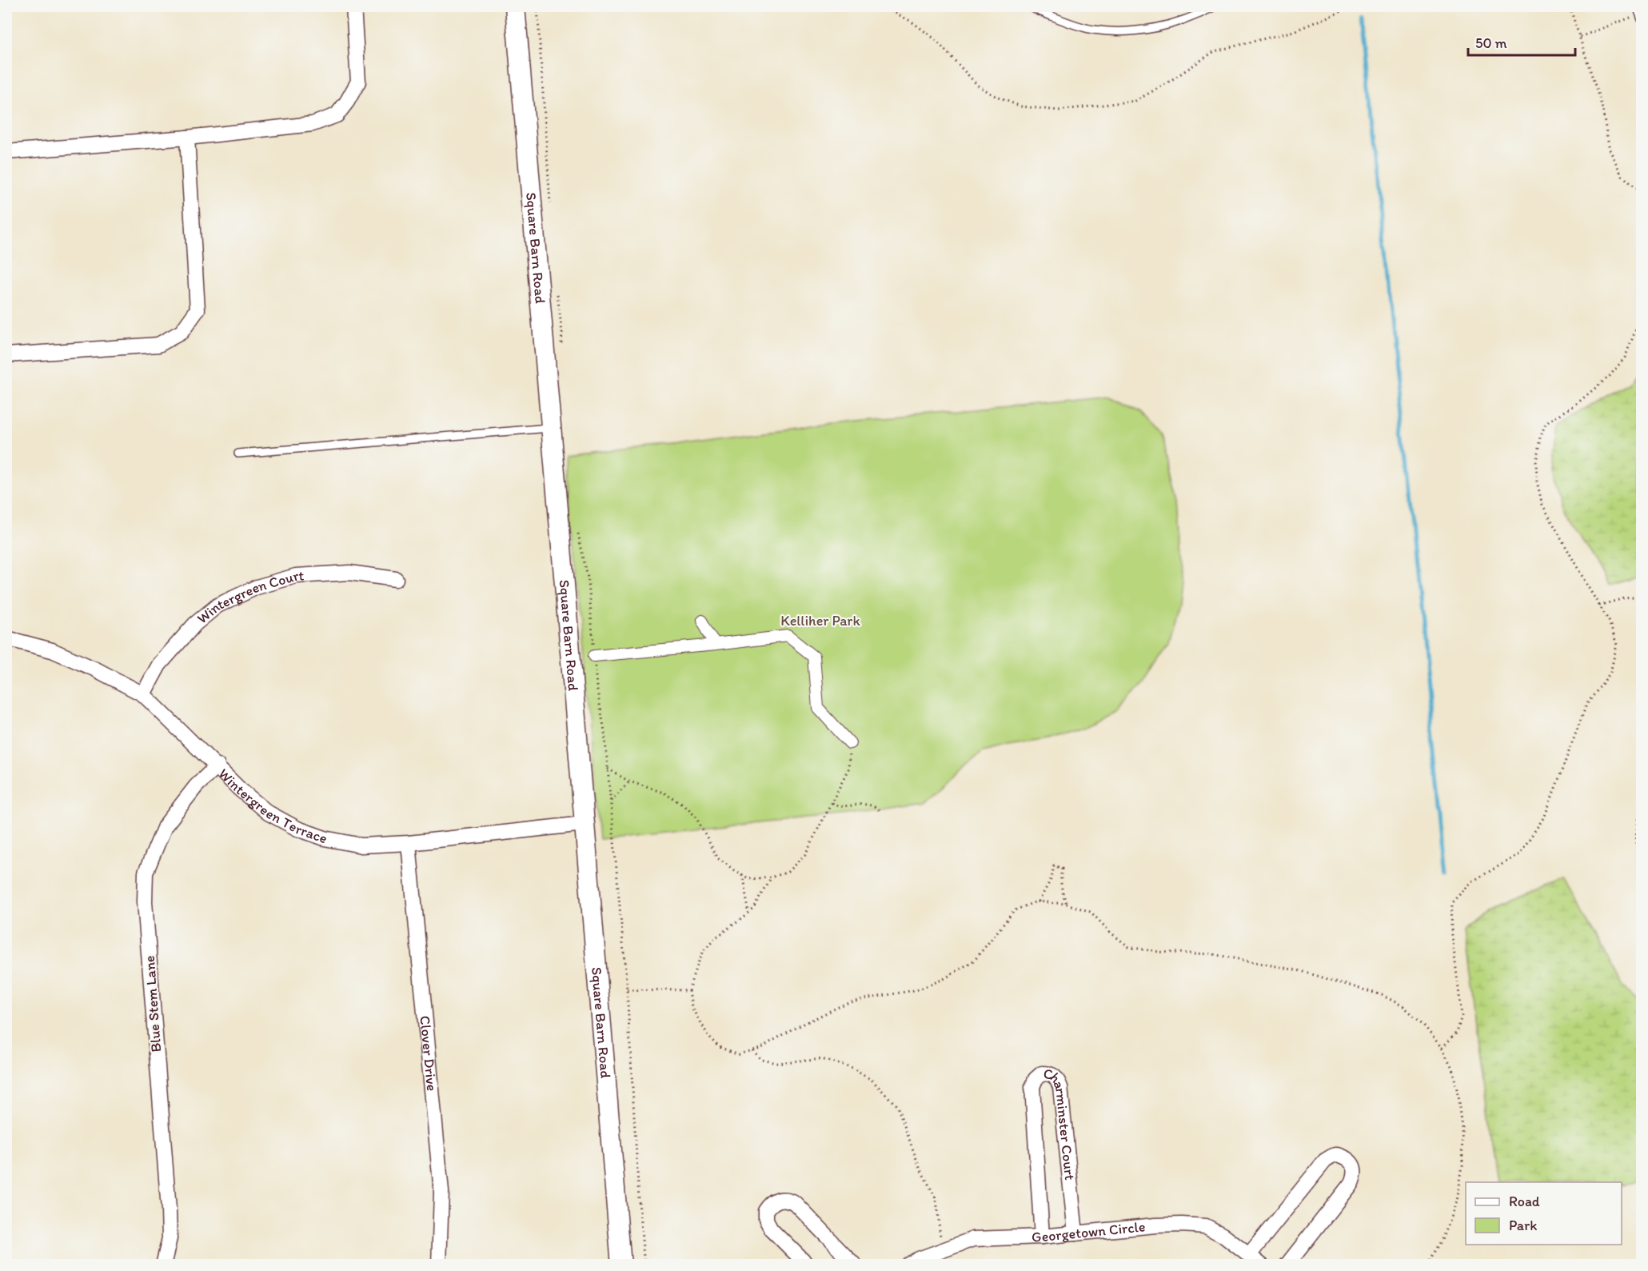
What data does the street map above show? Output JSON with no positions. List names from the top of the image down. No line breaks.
{"streets":{"street":["Square Barn Road","Wintergreen Court","Wintergreen Terrace","Blue Stem Lane","Clover Drive","Charminster Court","Georgetown Circle"]},"crossings":[["Square Barn Road","Wintergreen Terrace"],["Wintergreen Court","Wintergreen Terrace"],["Wintergreen Terrace","Blue Stem Lane"],["Wintergreen Terrace","Clover Drive"],["Charminster Court","Georgetown Circle"]],"parks":["Kelliher Park"],"legend":["Road","Park"],"scale_bar":"50 m"}
